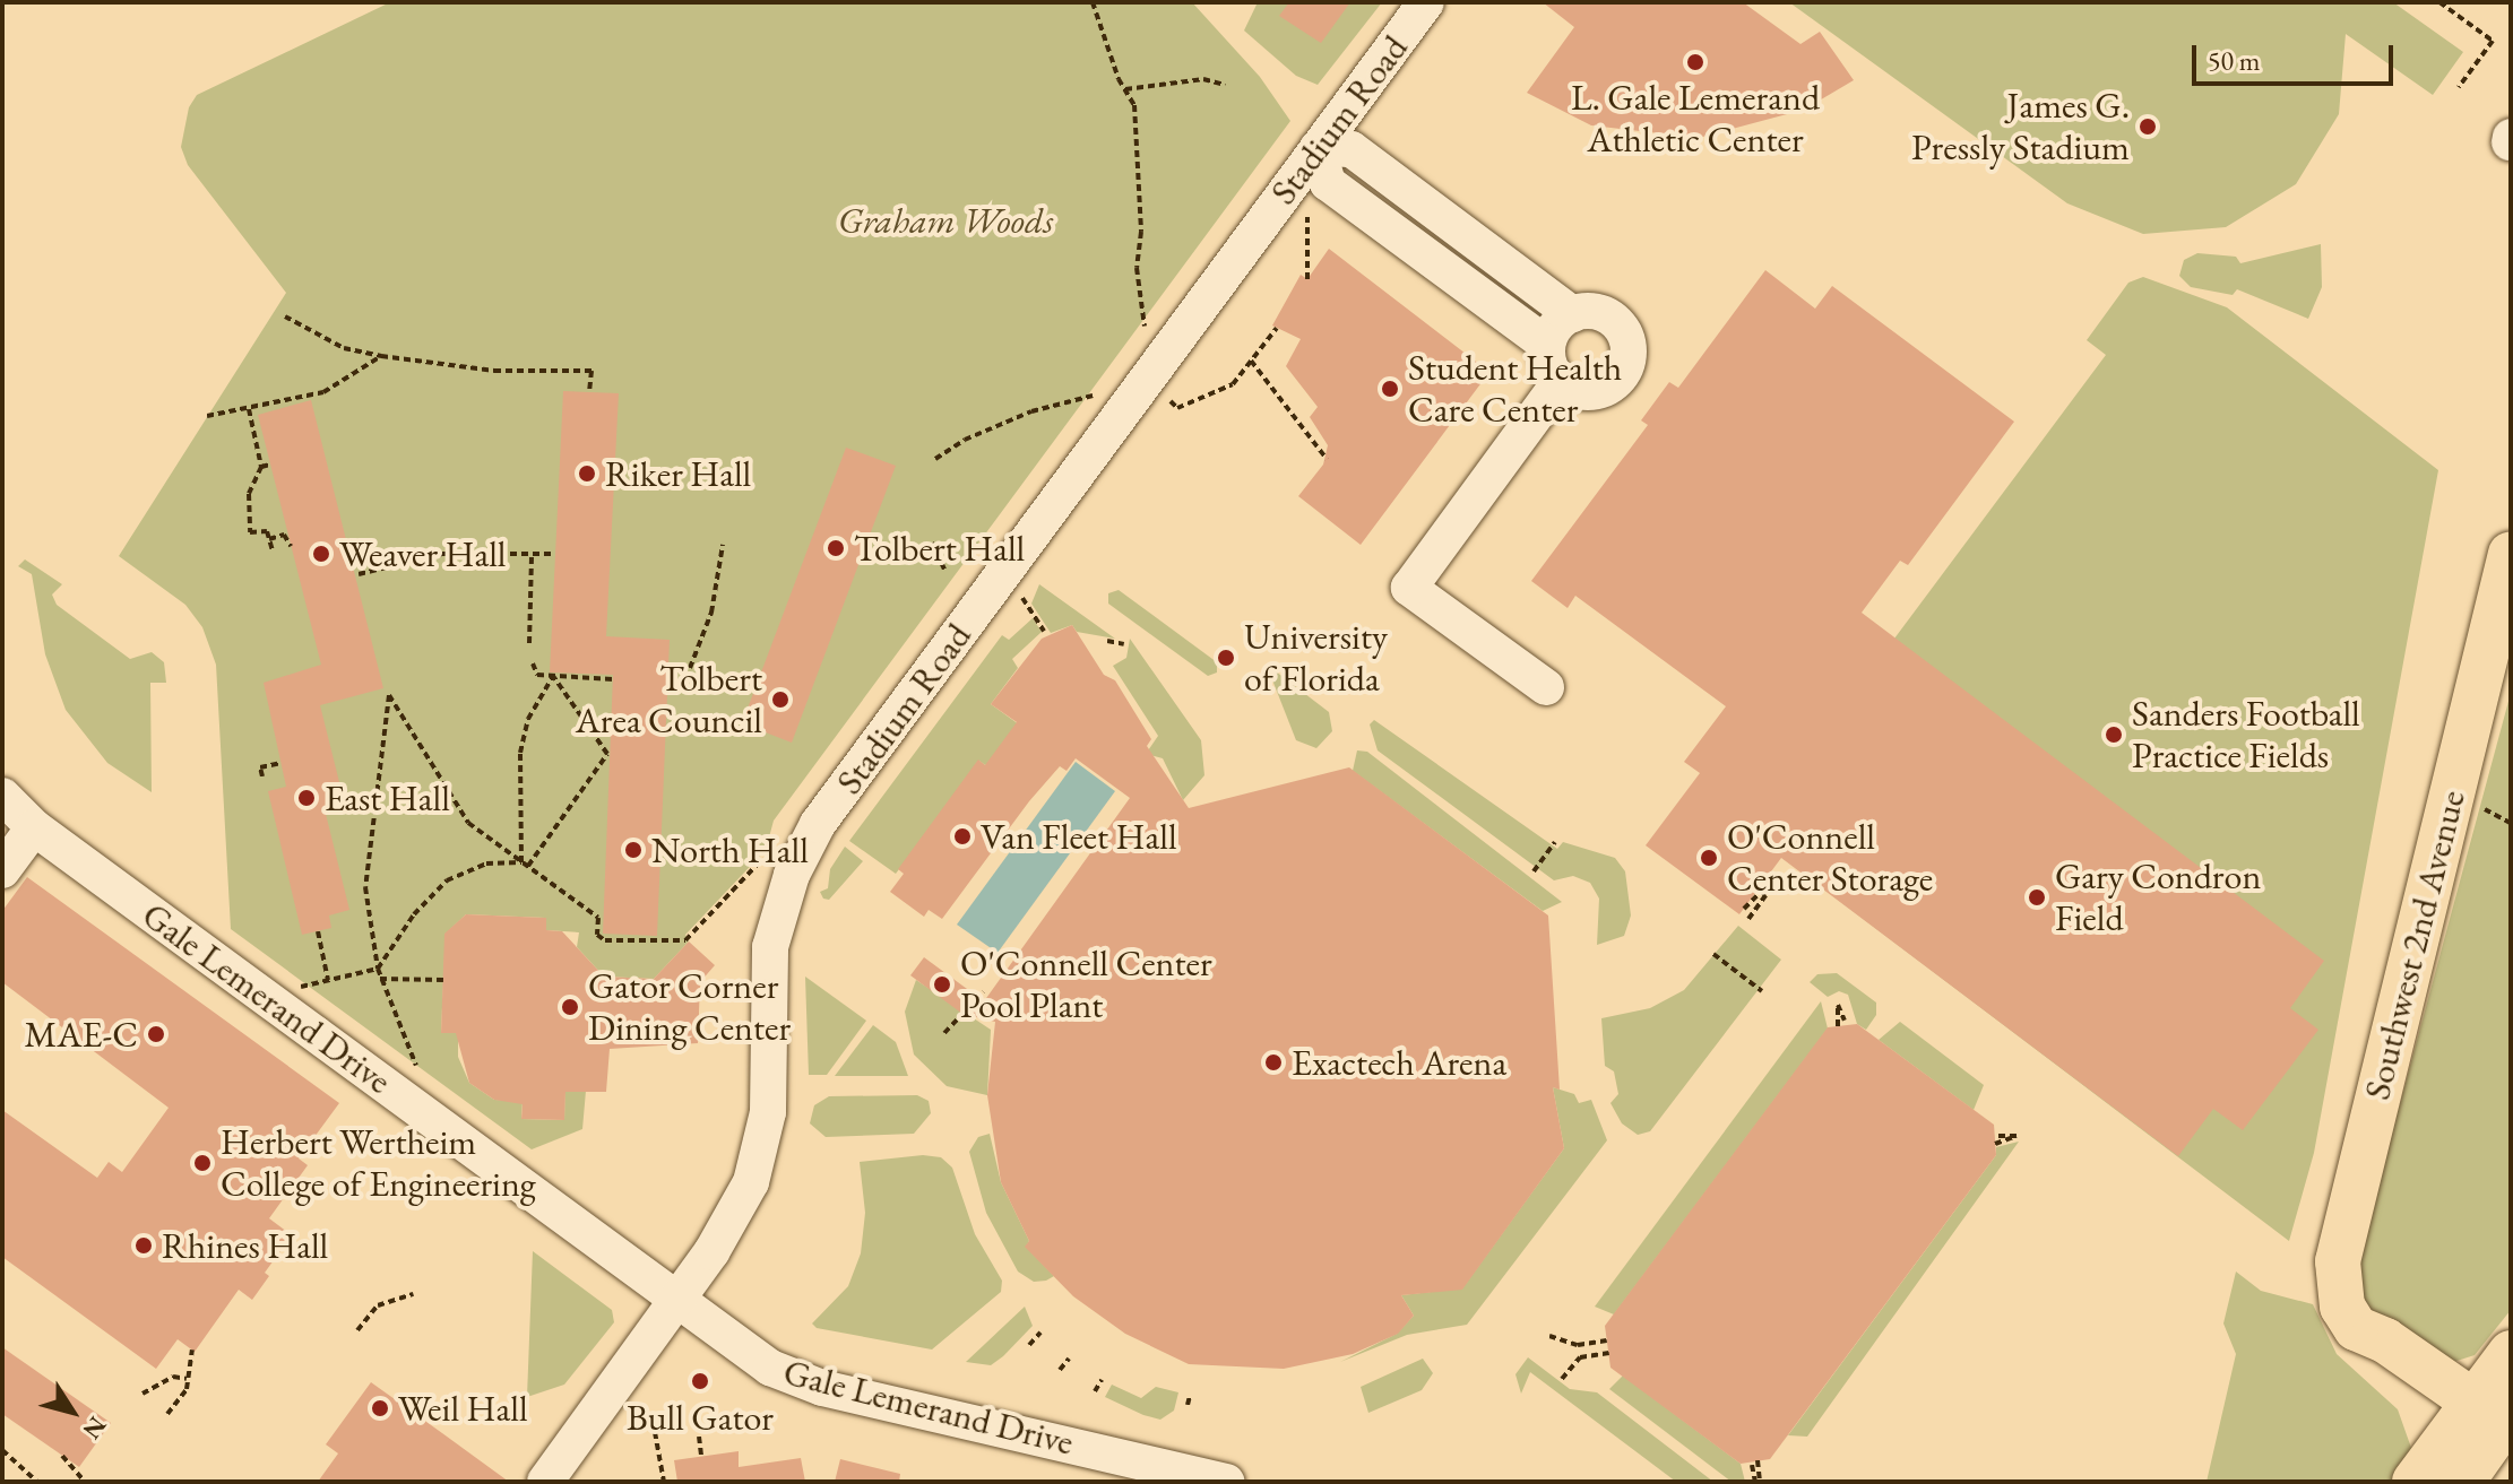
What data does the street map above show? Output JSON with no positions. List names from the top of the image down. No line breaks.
{"streets":{"main road":["Southwest 2nd Avenue"],"street":["Stadium Road","Gale Lemerand Drive"]},"crossings":[["Stadium Road","Gale Lemerand Drive"]],"parks":["Graham Woods"],"places":["L. Gale Lemerand Athletic Center","James G. Pressly Stadium","Student Health Care Center","Riker Hall","Tolbert Hall","Weaver Hall","University of Florida","Tolbert Area Council","Sanders Football Practice Fields","East Hall","Van Fleet Hall","North Hall","O'Connell Center Storage","Gary Condron Field","O'Connell Center Pool Plant","Gator Corner Dining Center","MAE-C","Exactech Arena","Herbert Wertheim College of Engineering","Rhines Hall","Bull Gator","Weil Hall"],"scale_bar":"50 m","north":"bottom right"}
